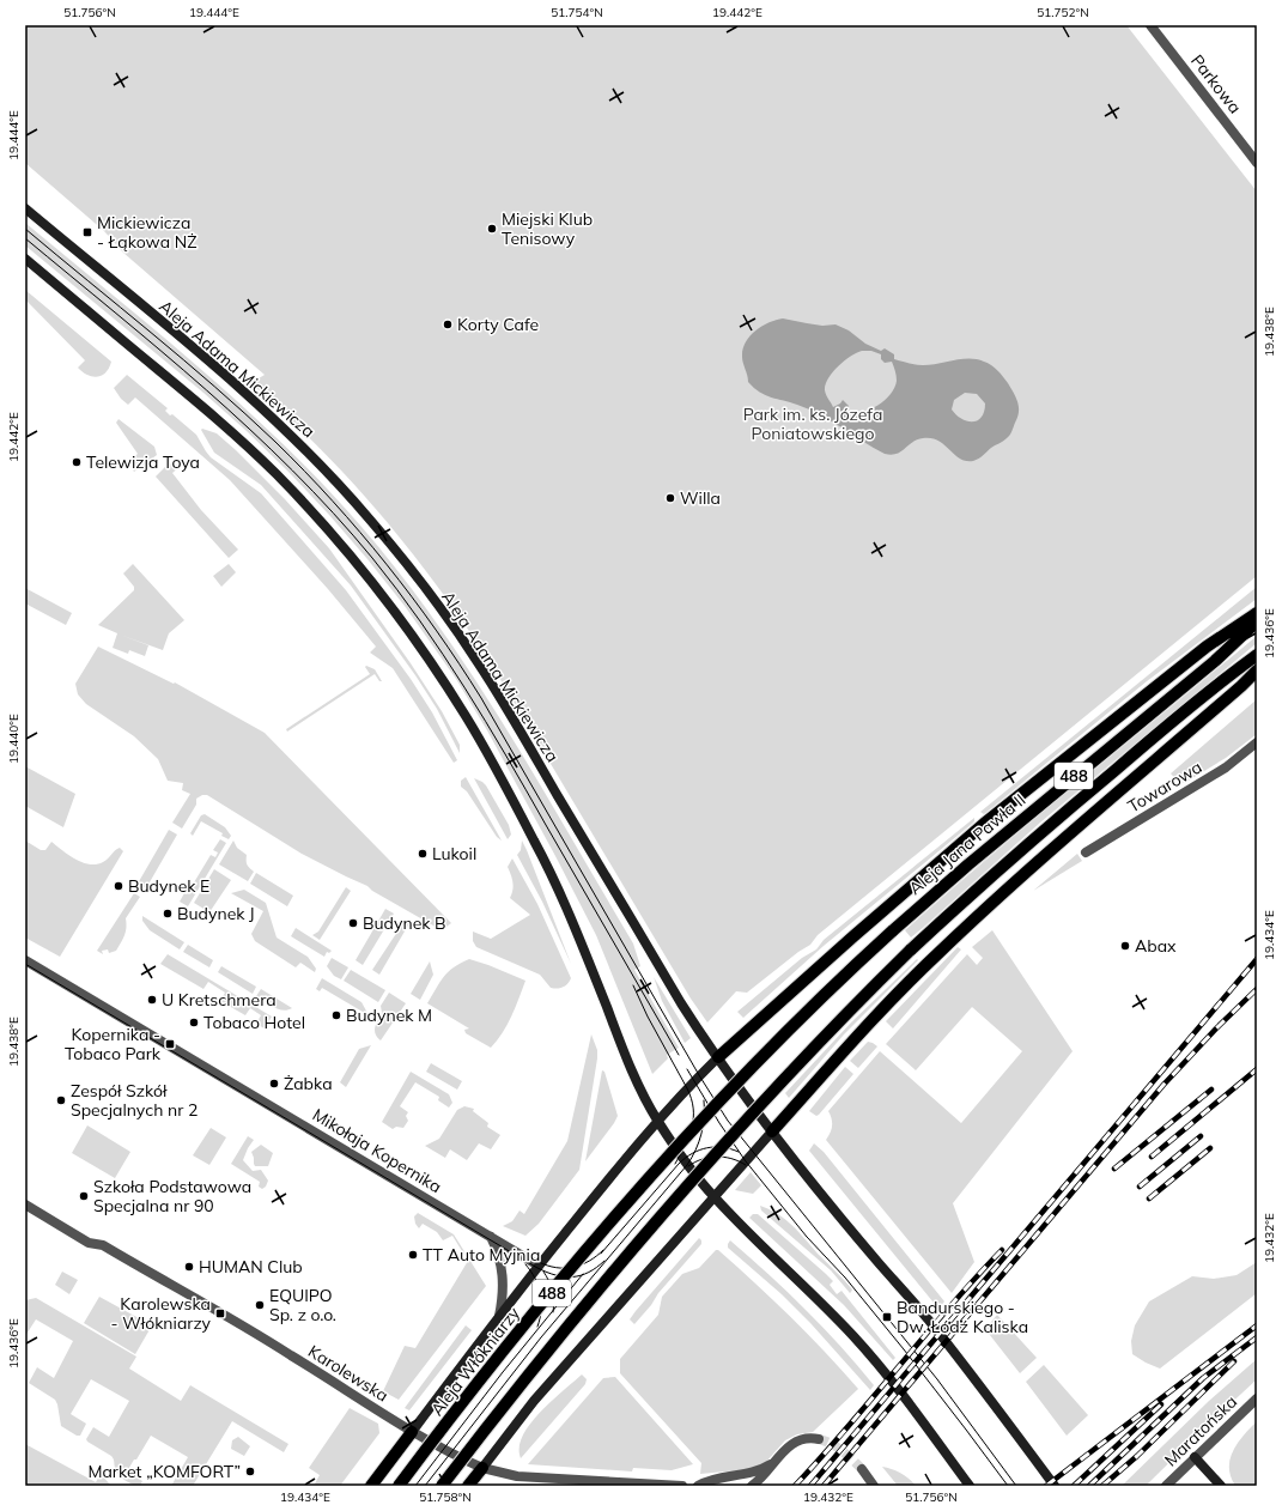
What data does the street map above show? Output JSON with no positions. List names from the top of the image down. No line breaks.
{"streets":{"main road":["Aleja Adama Mickiewicza","488","Aleja Jana Pawła II","Aleja Włókniarzy"],"street":["Parkowa","Towarowa","Mikołaja Kopernika","Karolewska","Maratońska"]},"crossings":[["Aleja Adama Mickiewicza","Aleja Włókniarzy"],["Aleja Jana Pawła II","Aleja Włókniarzy"],["Mikołaja Kopernika","Aleja Włókniarzy"],["Aleja Włókniarzy","Karolewska"]],"parks":["Park im. ks. Józefa Poniatowskiego"],"places":{"other":["Miejski Klub Tenisowy","Korty Cafe","Telewizja Toya","Willa","Lukoil","Budynek E","Budynek J","Budynek B","Abax","U Kretschmera","Budynek M","Tobaco Hotel","Żabka","Zespół Szkół Specjalnych nr 2","Szkoła Podstawowa Specjalna nr 90","TT Auto Myjnia","HUMAN Club","EQUIPO Sp. z o.o.","Market „KOMFORT”"],"transit":["Mickiewicza - Łąkowa NŻ","Kopernika - Tobaco Park","Karolewska - Włókniarzy","Bandurskiego - Dw. Łódź Kaliska"]},"coordinates":["51.756°N","19.444°E","51.754°N","19.442°E","51.752°N","19.438°E","19.436°E","19.440°E","19.434°E","19.432°E","51.758°N"]}
